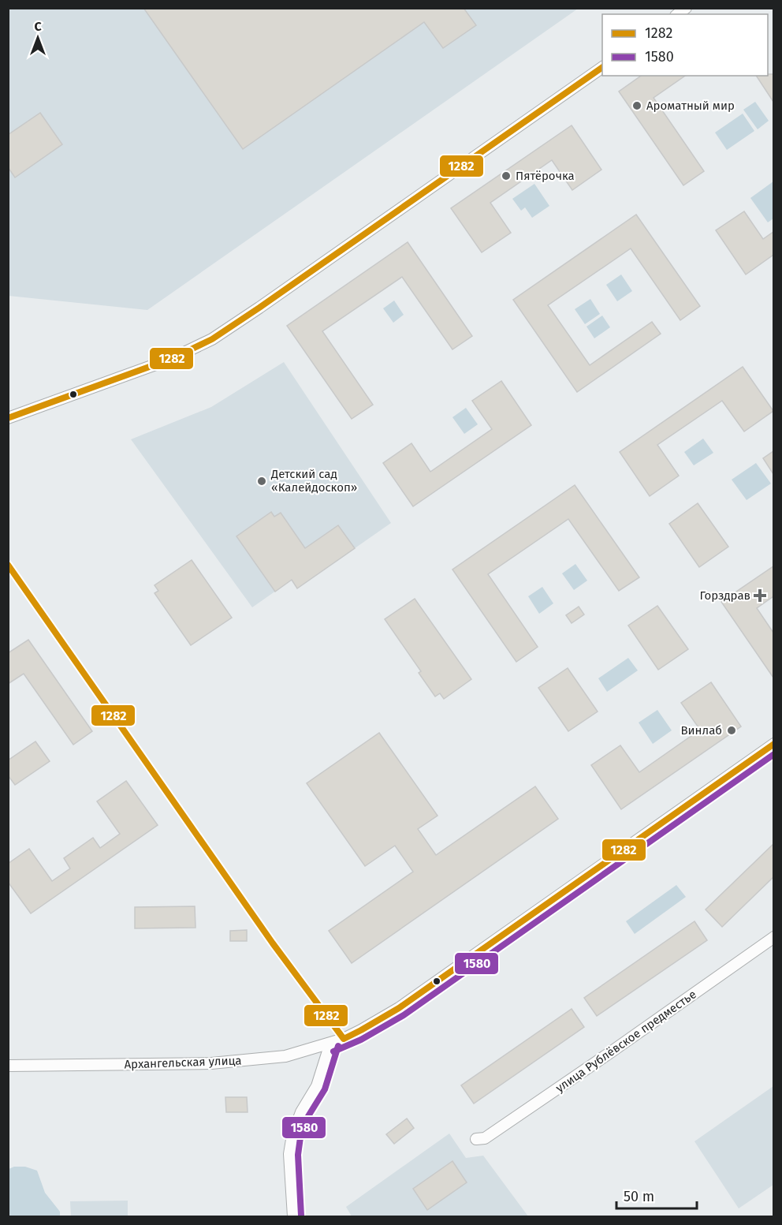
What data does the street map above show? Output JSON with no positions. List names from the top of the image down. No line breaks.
{"streets":{"street":["улица Рублёвское предместье","Архангельская улица"]},"places":{"other":["Ароматный мир","Пятёрочка","Детский сад «Калейдоскоп»","Винлаб"],"health":["Горздрав"]},"lines":["transit line 1282","transit line 1580"],"legend":["1282","1580"],"scale_bar":"50 m","north":"top"}
